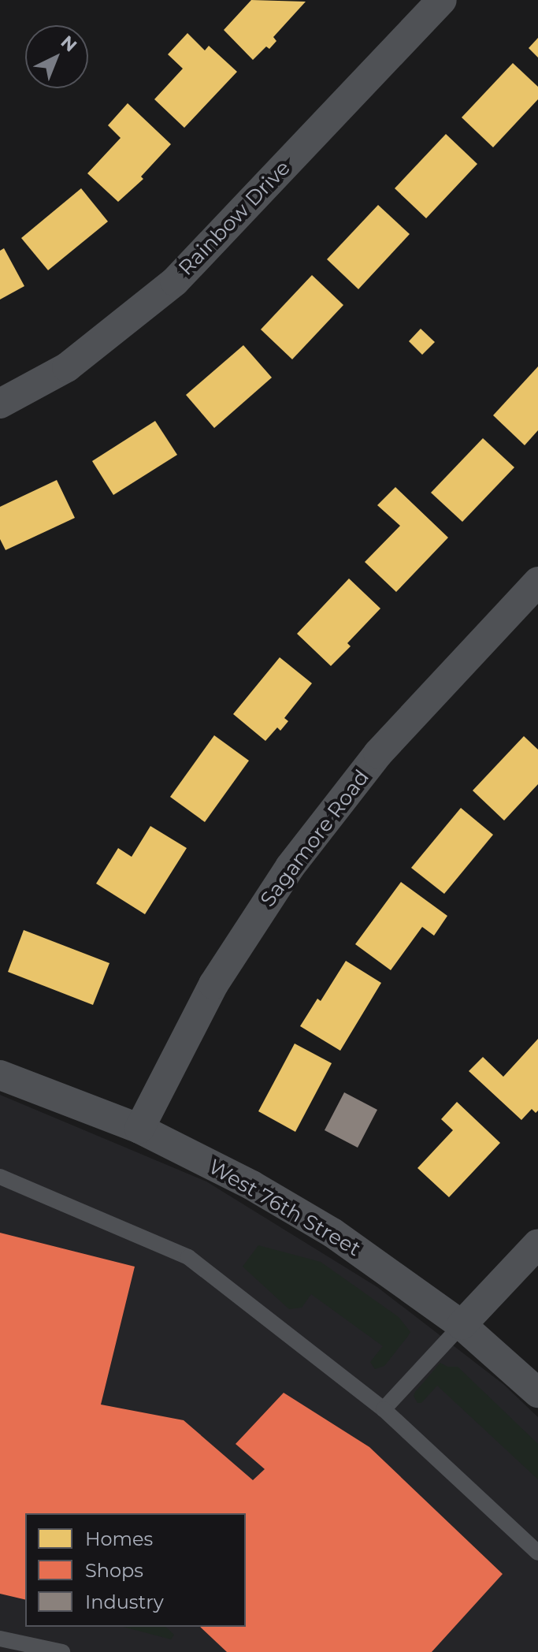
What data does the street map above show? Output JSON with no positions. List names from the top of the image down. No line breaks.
{"streets":{"street":["Rainbow Drive","Sagamore Road","West 76th Street"]},"crossings":[["Sagamore Road","West 76th Street"]],"legend":["Homes","Shops","Industry"],"north":"top right"}
